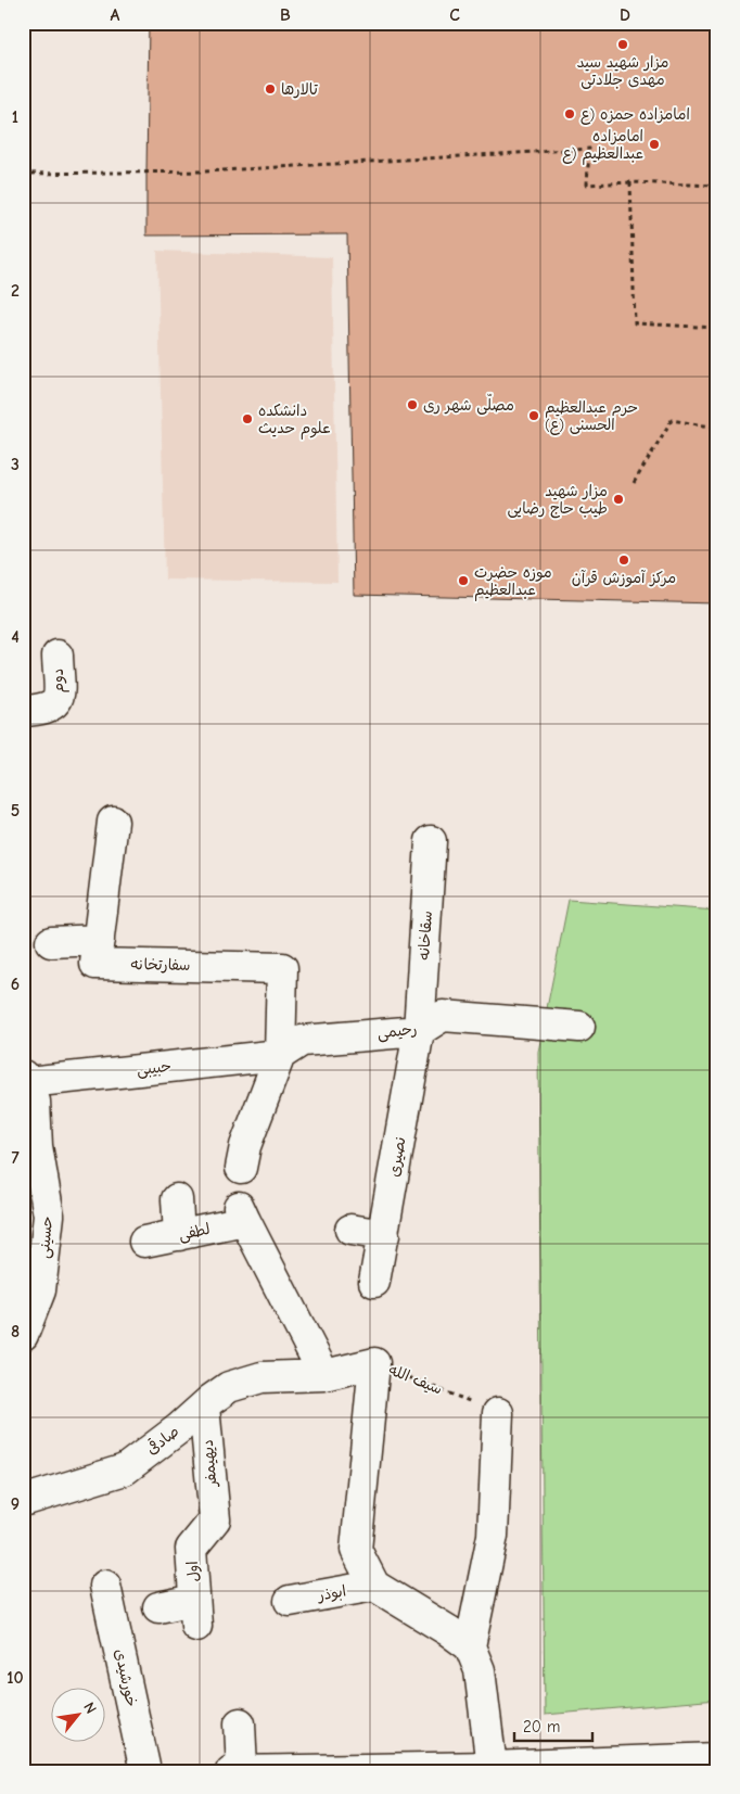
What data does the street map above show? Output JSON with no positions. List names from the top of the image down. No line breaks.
{"streets":{"street":["دوم","سقاخانه","سفارتخانه","رحیمی","حبیبی","نصیری","لطفی","حسینی","سیف الله","صادقی","دیهیمفر","اول","ابوذر","خورشیدی"]},"crossings":[["سقاخانه","رحیمی"],["سقاخانه","نصیری"],["سفارتخانه","رحیمی"],["سفارتخانه","حبیبی"],["رحیمی","حبیبی"],["رحیمی","نصیری"],["حبیبی","حسینی"],["لطفی","سیف الله"],["لطفی","صادقی"],["سیف الله","صادقی"],["صادقی","دیهیمفر"],["دیهیمفر","اول"]],"places":["مزار شهید سید مهدی جلادتی","تالارها","امامزاده حمزه (ع","امامزاده عبدالعظیم (ع","مصلّی شهر ری","حرم عبدالعظیم الحسنی (ع)","دانشکده علوم حدیث","مزار شهید طیب حاج رضایی","مرکز آموزش قرآن","موزه حضرت عبدالعظیم"],"scale_bar":"20 m","north":"top right","grid":{"columns":["A","B","C","D"],"rows":["1","2","3","4","5","6","7","8","9","10"]}}
